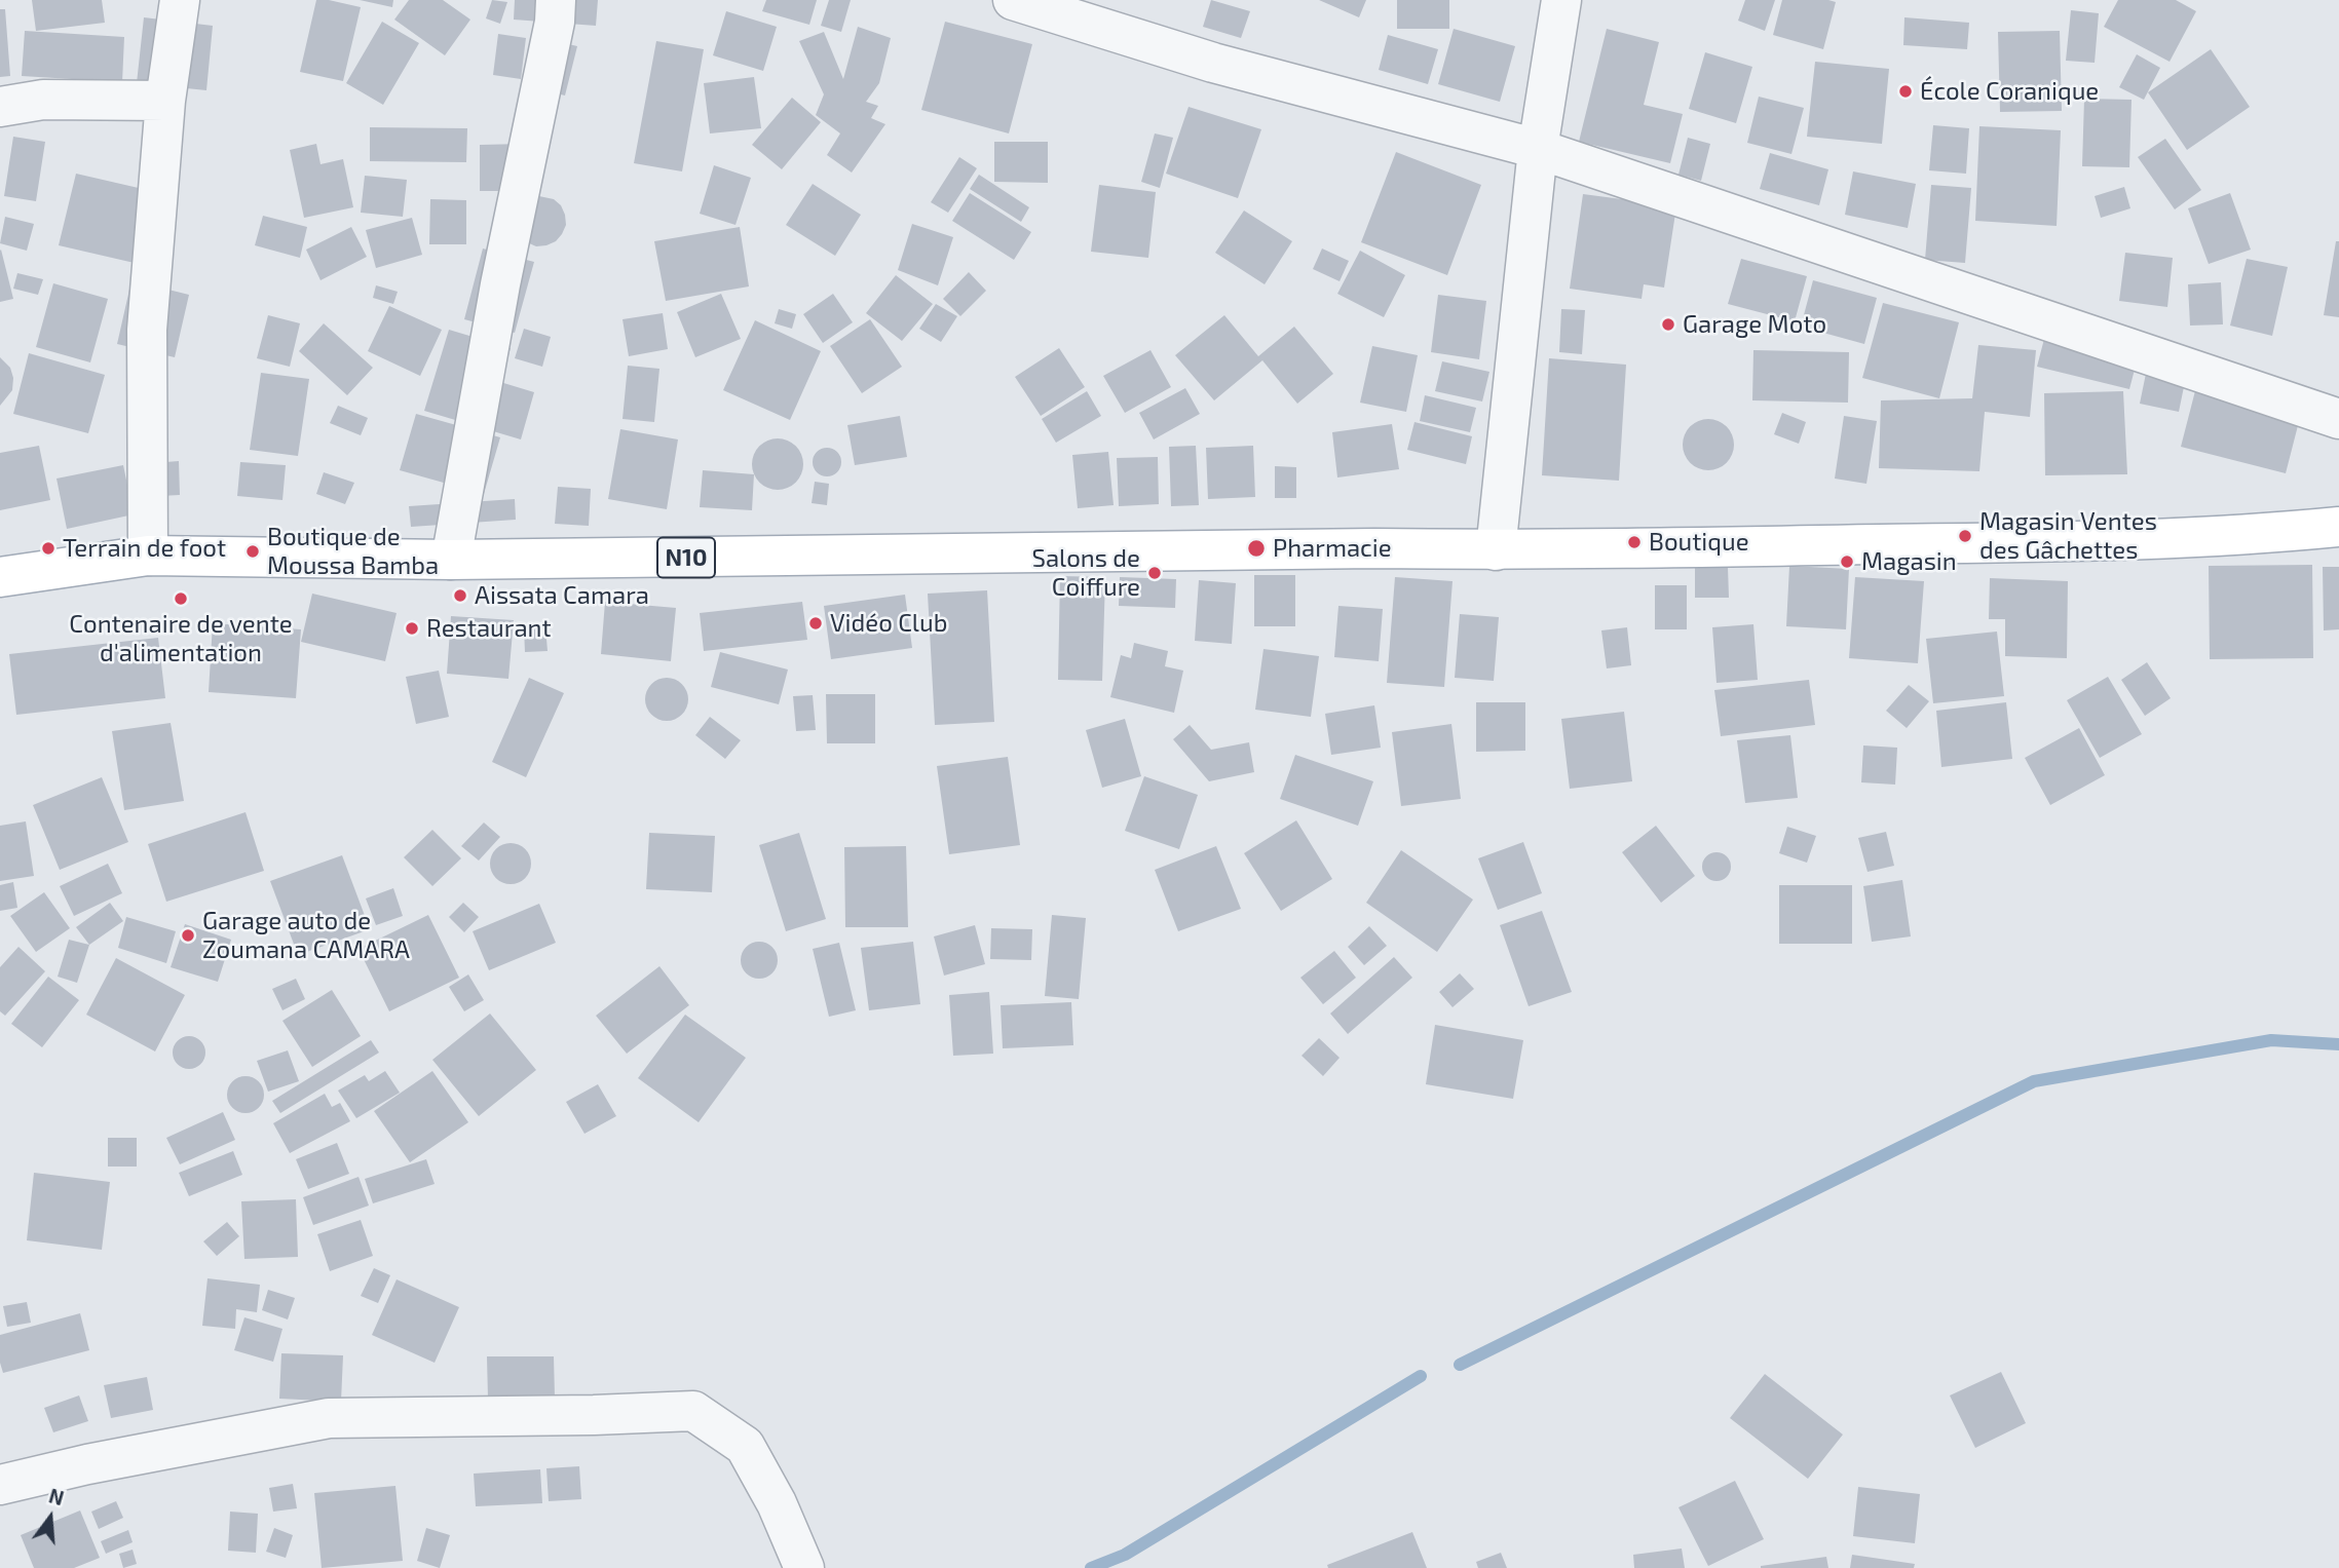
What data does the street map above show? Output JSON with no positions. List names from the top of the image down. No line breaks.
{"streets":{"main road":["N10"]},"places":["École Coranique","Garage Moto","Magasin Ventes des Gâchettes","Boutique","Terrain de foot","Pharmacie","Boutique de Moussa Bamba","Magasin","Salons de Coiffure","Aissata Camara","Contenaire de vente d'alimentation","Vidéo Club","Restaurant","Garage auto de Zoumana CAMARA"],"north":"top"}
